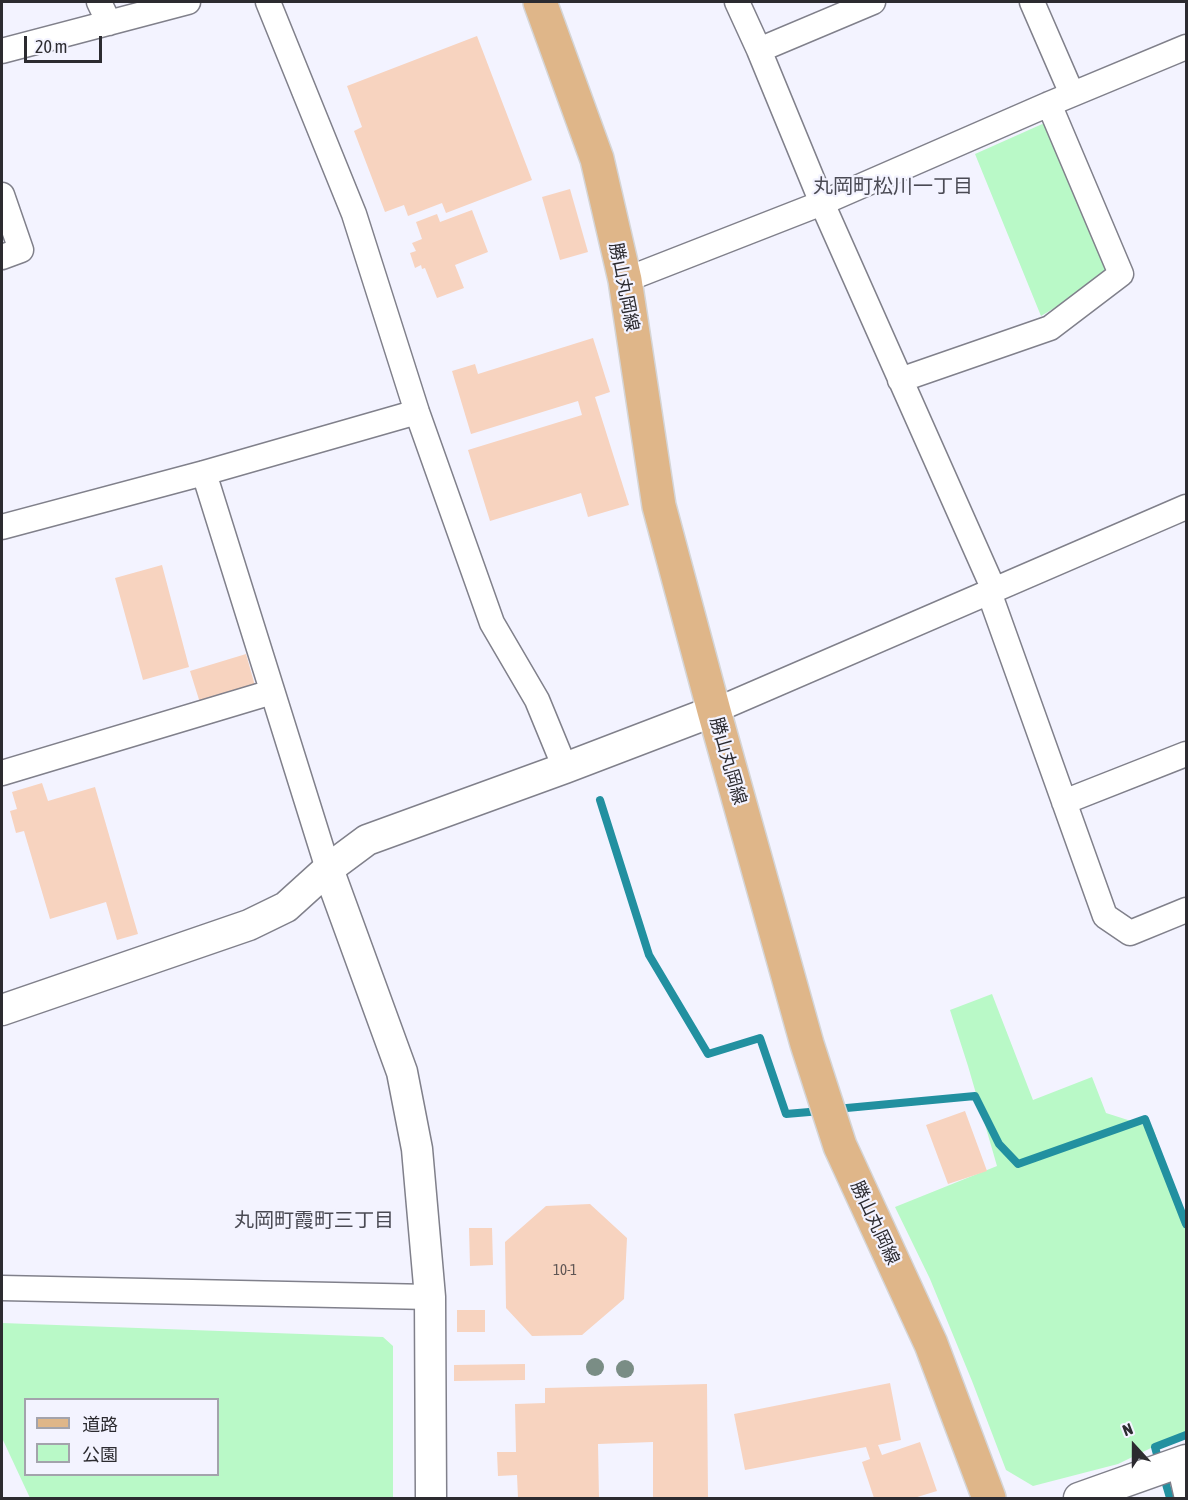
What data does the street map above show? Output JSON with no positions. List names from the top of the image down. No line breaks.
{"streets":{"main road":["勝山丸岡線"]},"districts":["丸岡町松川一丁目","丸岡町霞町三丁目"],"house_numbers":["10-1"],"legend":["道路","公園"],"scale_bar":"20 m","north":"top"}
